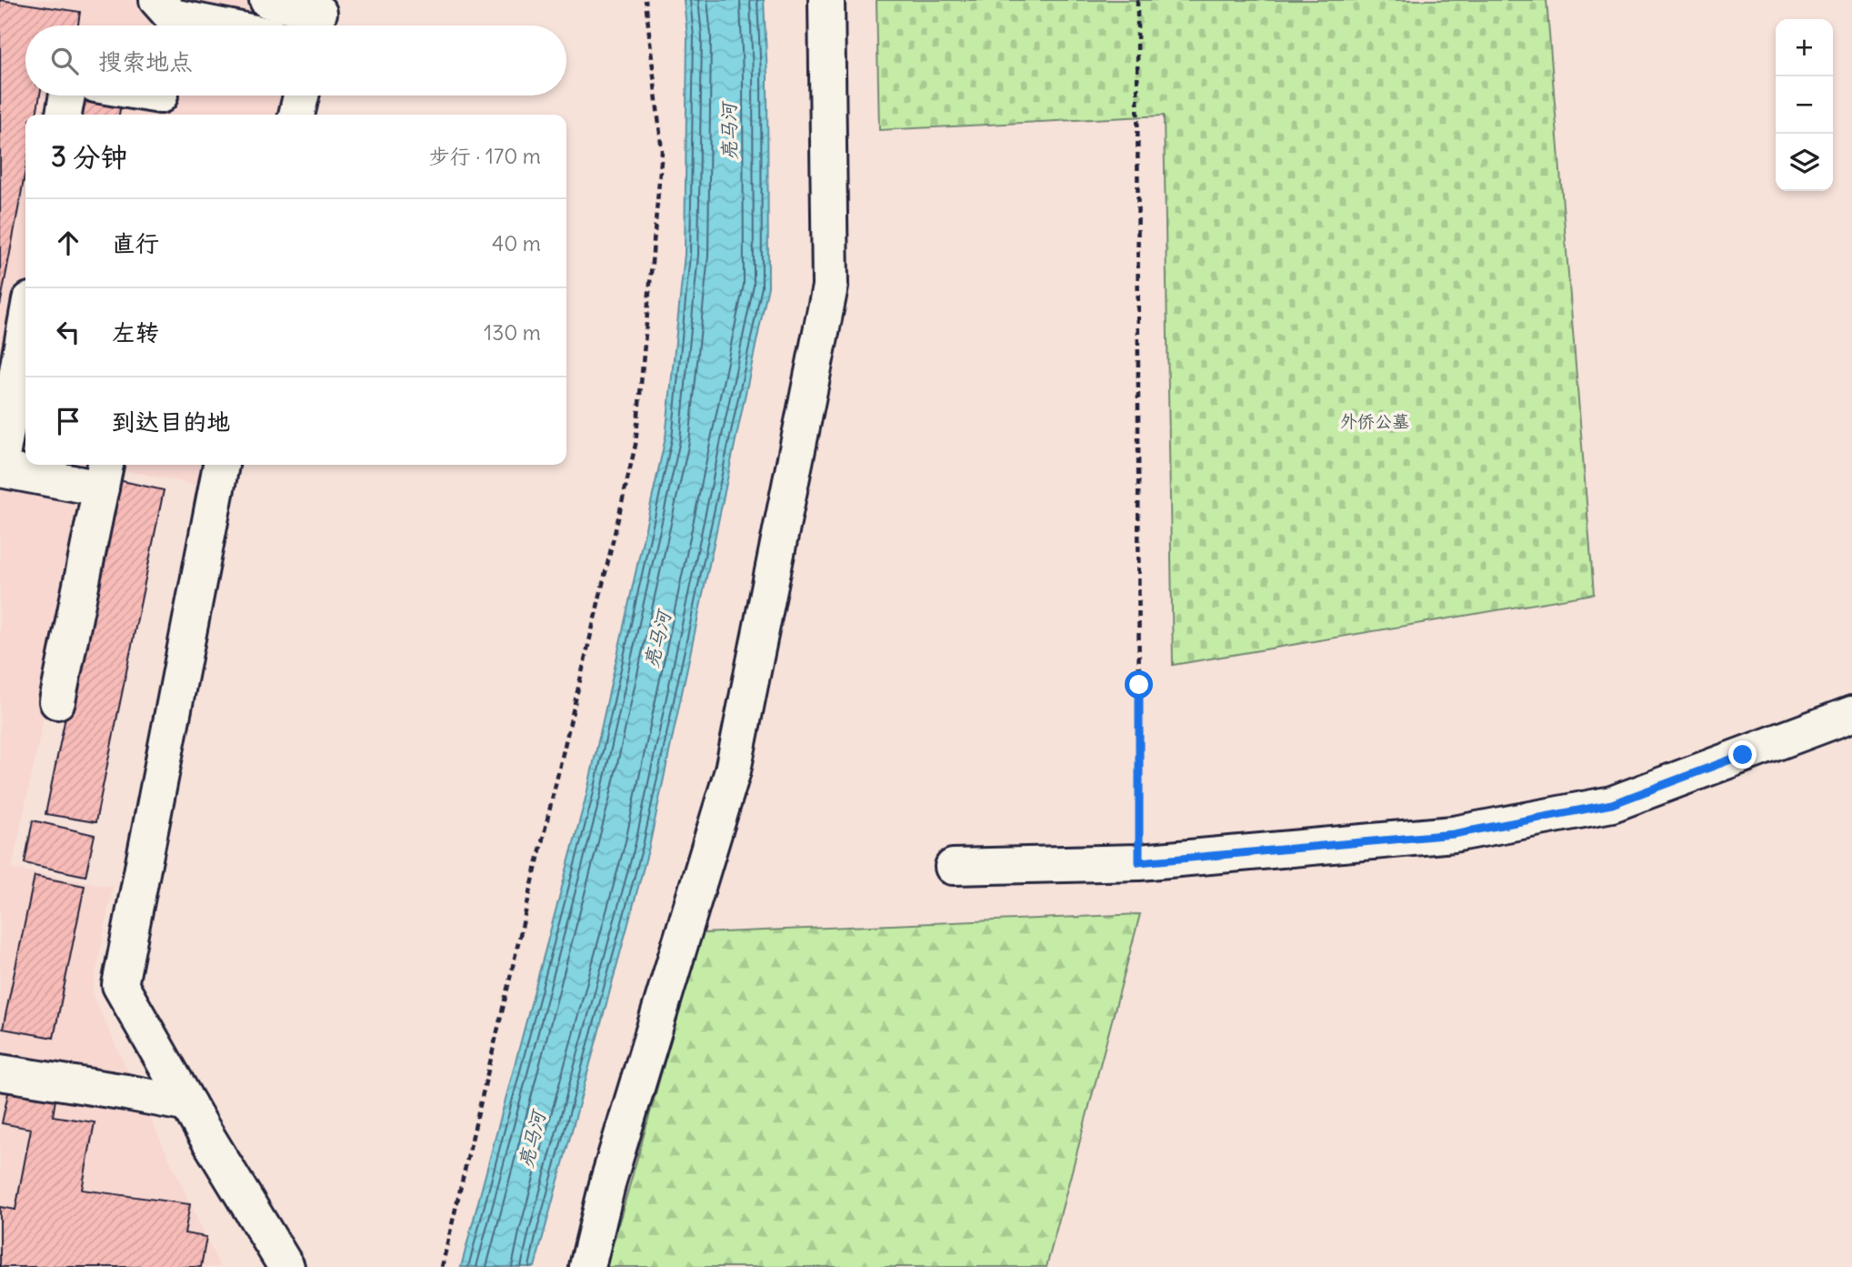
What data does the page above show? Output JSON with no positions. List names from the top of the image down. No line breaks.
{"water":["亮马河"],"parks":["外侨公墓"],"page":{"map_buttons":["+","−"],"search":"搜索地点","heading":["3 分钟","步行 · 170 m"],"list":[["直行","40 m"],["左转","130 m"],"到达目的地"]}}
